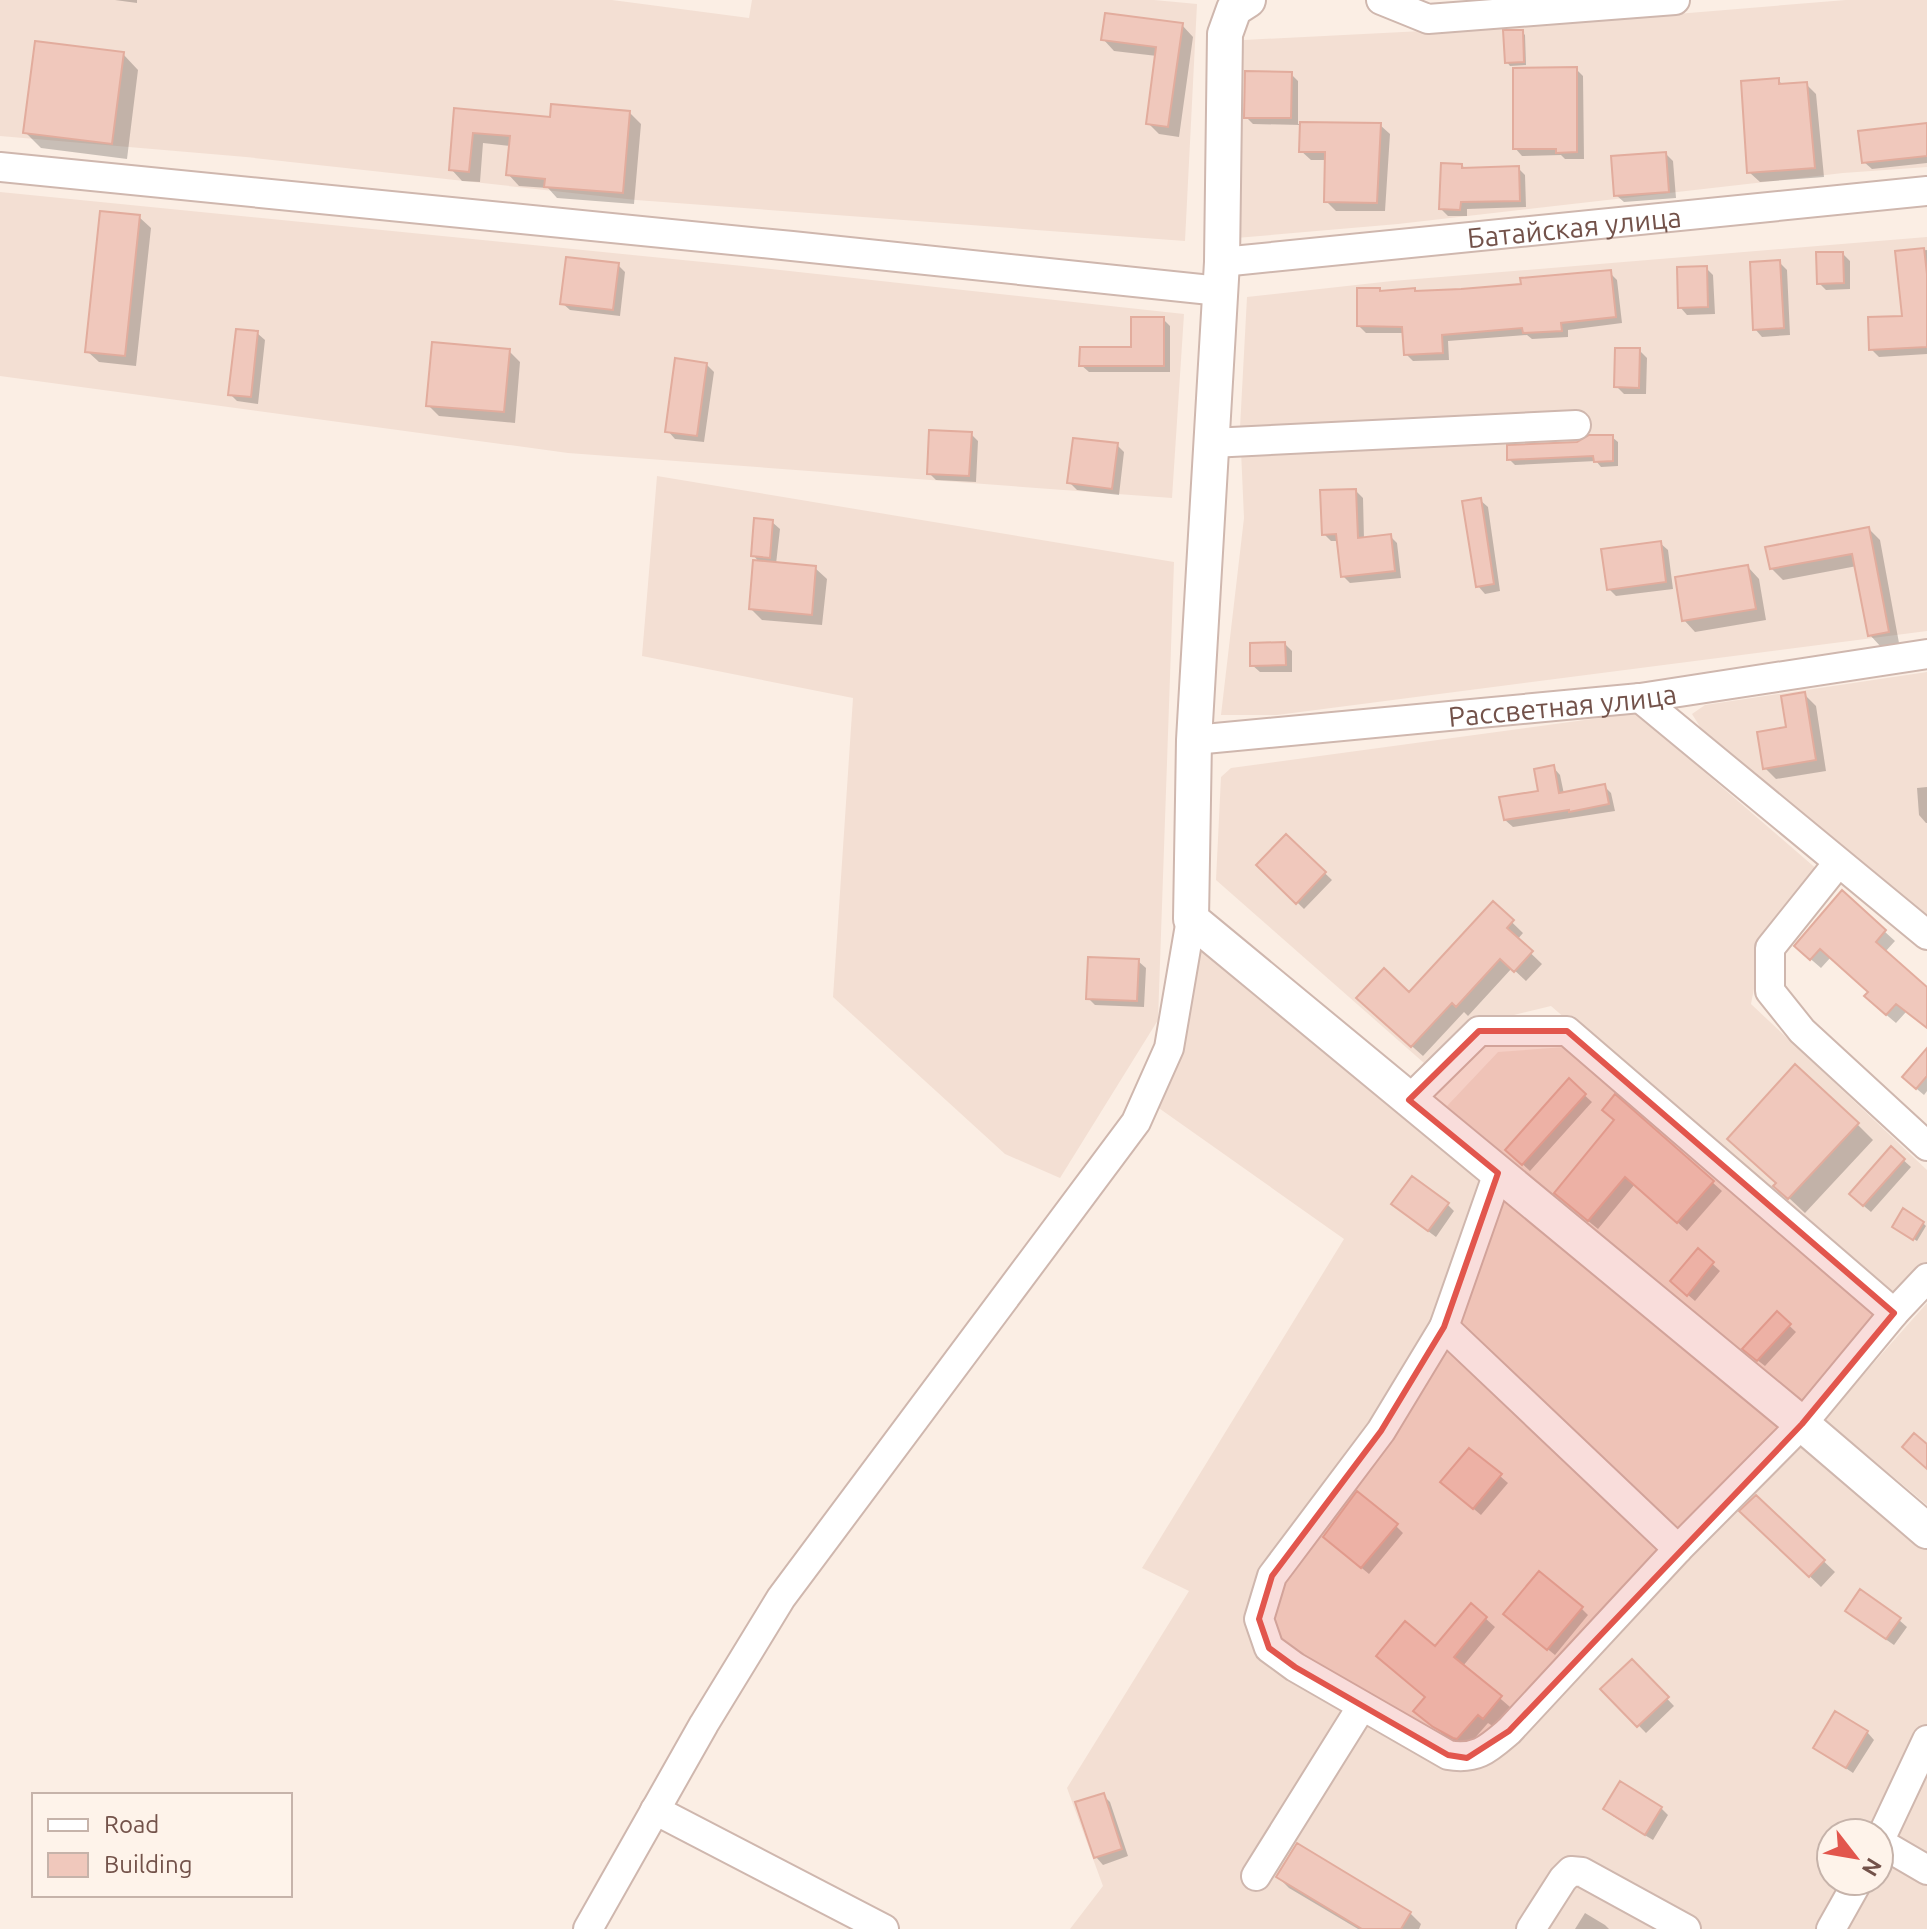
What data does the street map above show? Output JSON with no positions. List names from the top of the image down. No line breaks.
{"streets":{"street":["Батайская улица","Рассветная улица"]},"legend":["Road","Building"],"north":"bottom right"}
